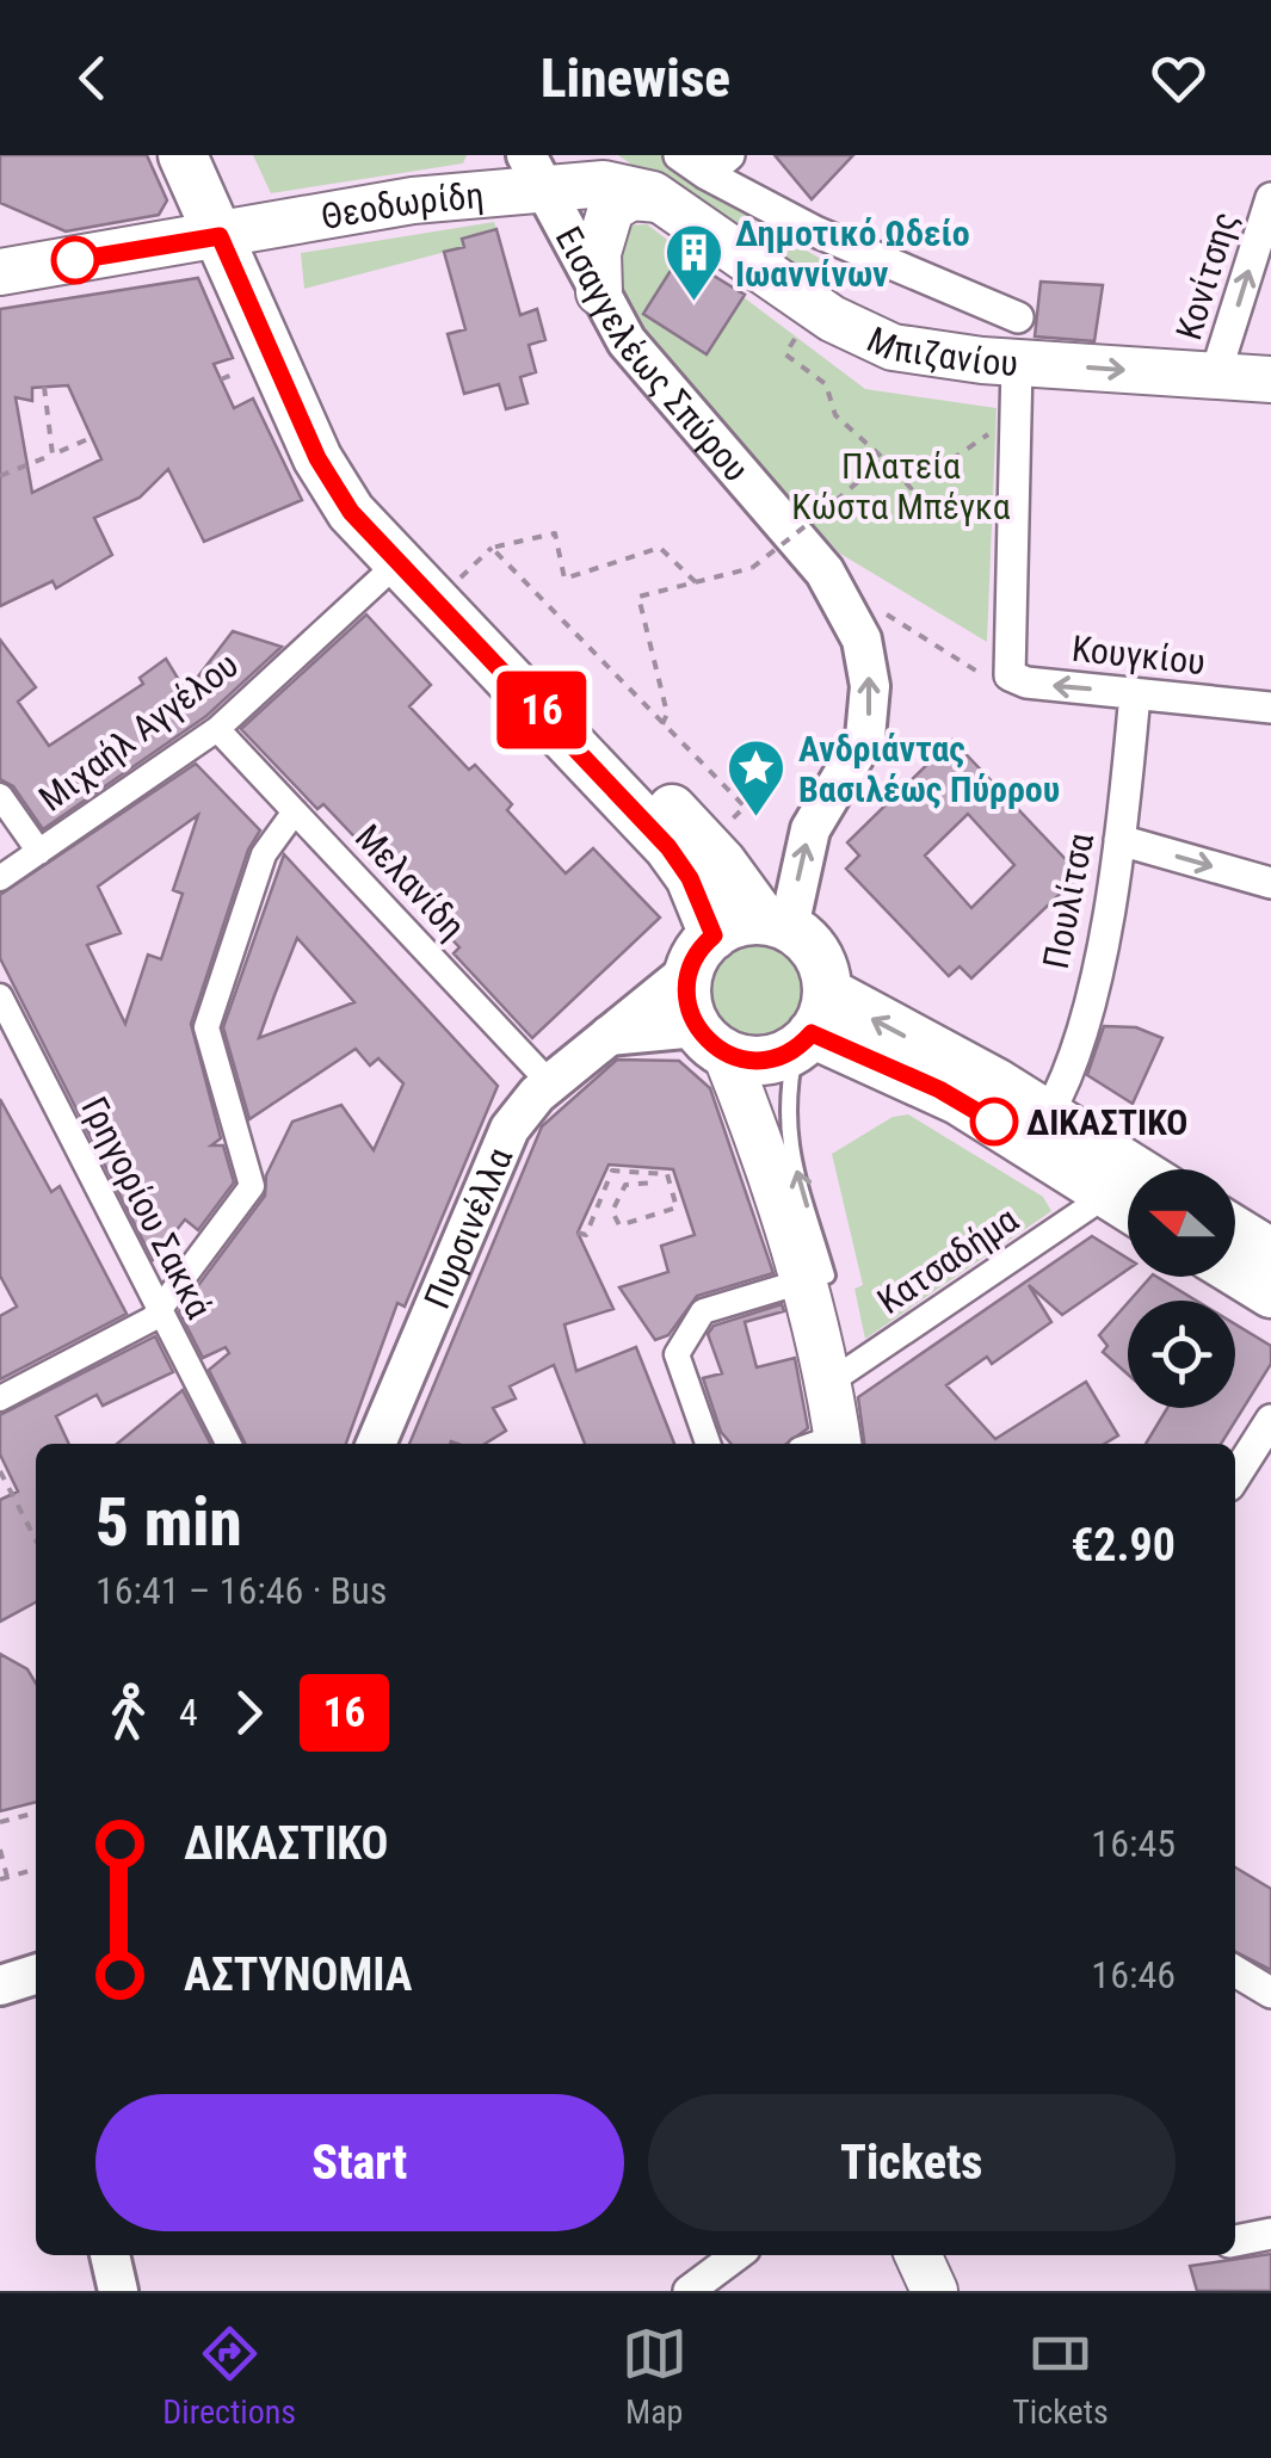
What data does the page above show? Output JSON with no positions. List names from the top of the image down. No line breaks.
{"streets":{"main road":["Θεοδωρίδη","Μπιζανίου"],"street":["Κονίτσης","Εισαγγελέως Σπύρου","Κουγκίου","Μιχαήλ Αγγέλου","Μελανίδη","Πουλίτσα","Γρηγορίου Σακκά","Πυρσινέλλα","Κατσαδήμα"]},"crossings":[["Θεοδωρίδη","Μπιζανίου"],["Θεοδωρίδη","Εισαγγελέως Σπύρου"],["Κονίτσης","Μπιζανίου"],["Εισαγγελέως Σπύρου","Πυρσινέλλα"],["Κουγκίου","Πουλίτσα"],["Μιχαήλ Αγγέλου","Μελανίδη"],["Μελανίδη","Πυρσινέλλα"]],"one_way":["Κονίτσης","Κουγκίου"],"parks":["Πλατεία Κώστα Μπέγκα"],"places":{"building":["Δημοτικό Ωδείο Ιωαννίνων"],"place":["Ανδριάντας Βασιλέως Πύρρου"],"other":["ΔΙΚΑΣΤΙΚΟ"]},"lines":["bus line 16"],"north":"left","page":{"header":"Linewise","on_map":"16","heading":["5 min","16:41 – 16:46 · Bus","€2.90"],"legs":["4","16"],"list":[{"name":"ΔΙΚΑΣΤΙΚΟ","value":"16:45"},{"name":"ΑΣΤΥΝΟΜΙΑ","value":"16:46"}],"buttons":["Start","Tickets"],"tabs":["Directions","Map","Tickets"]}}
